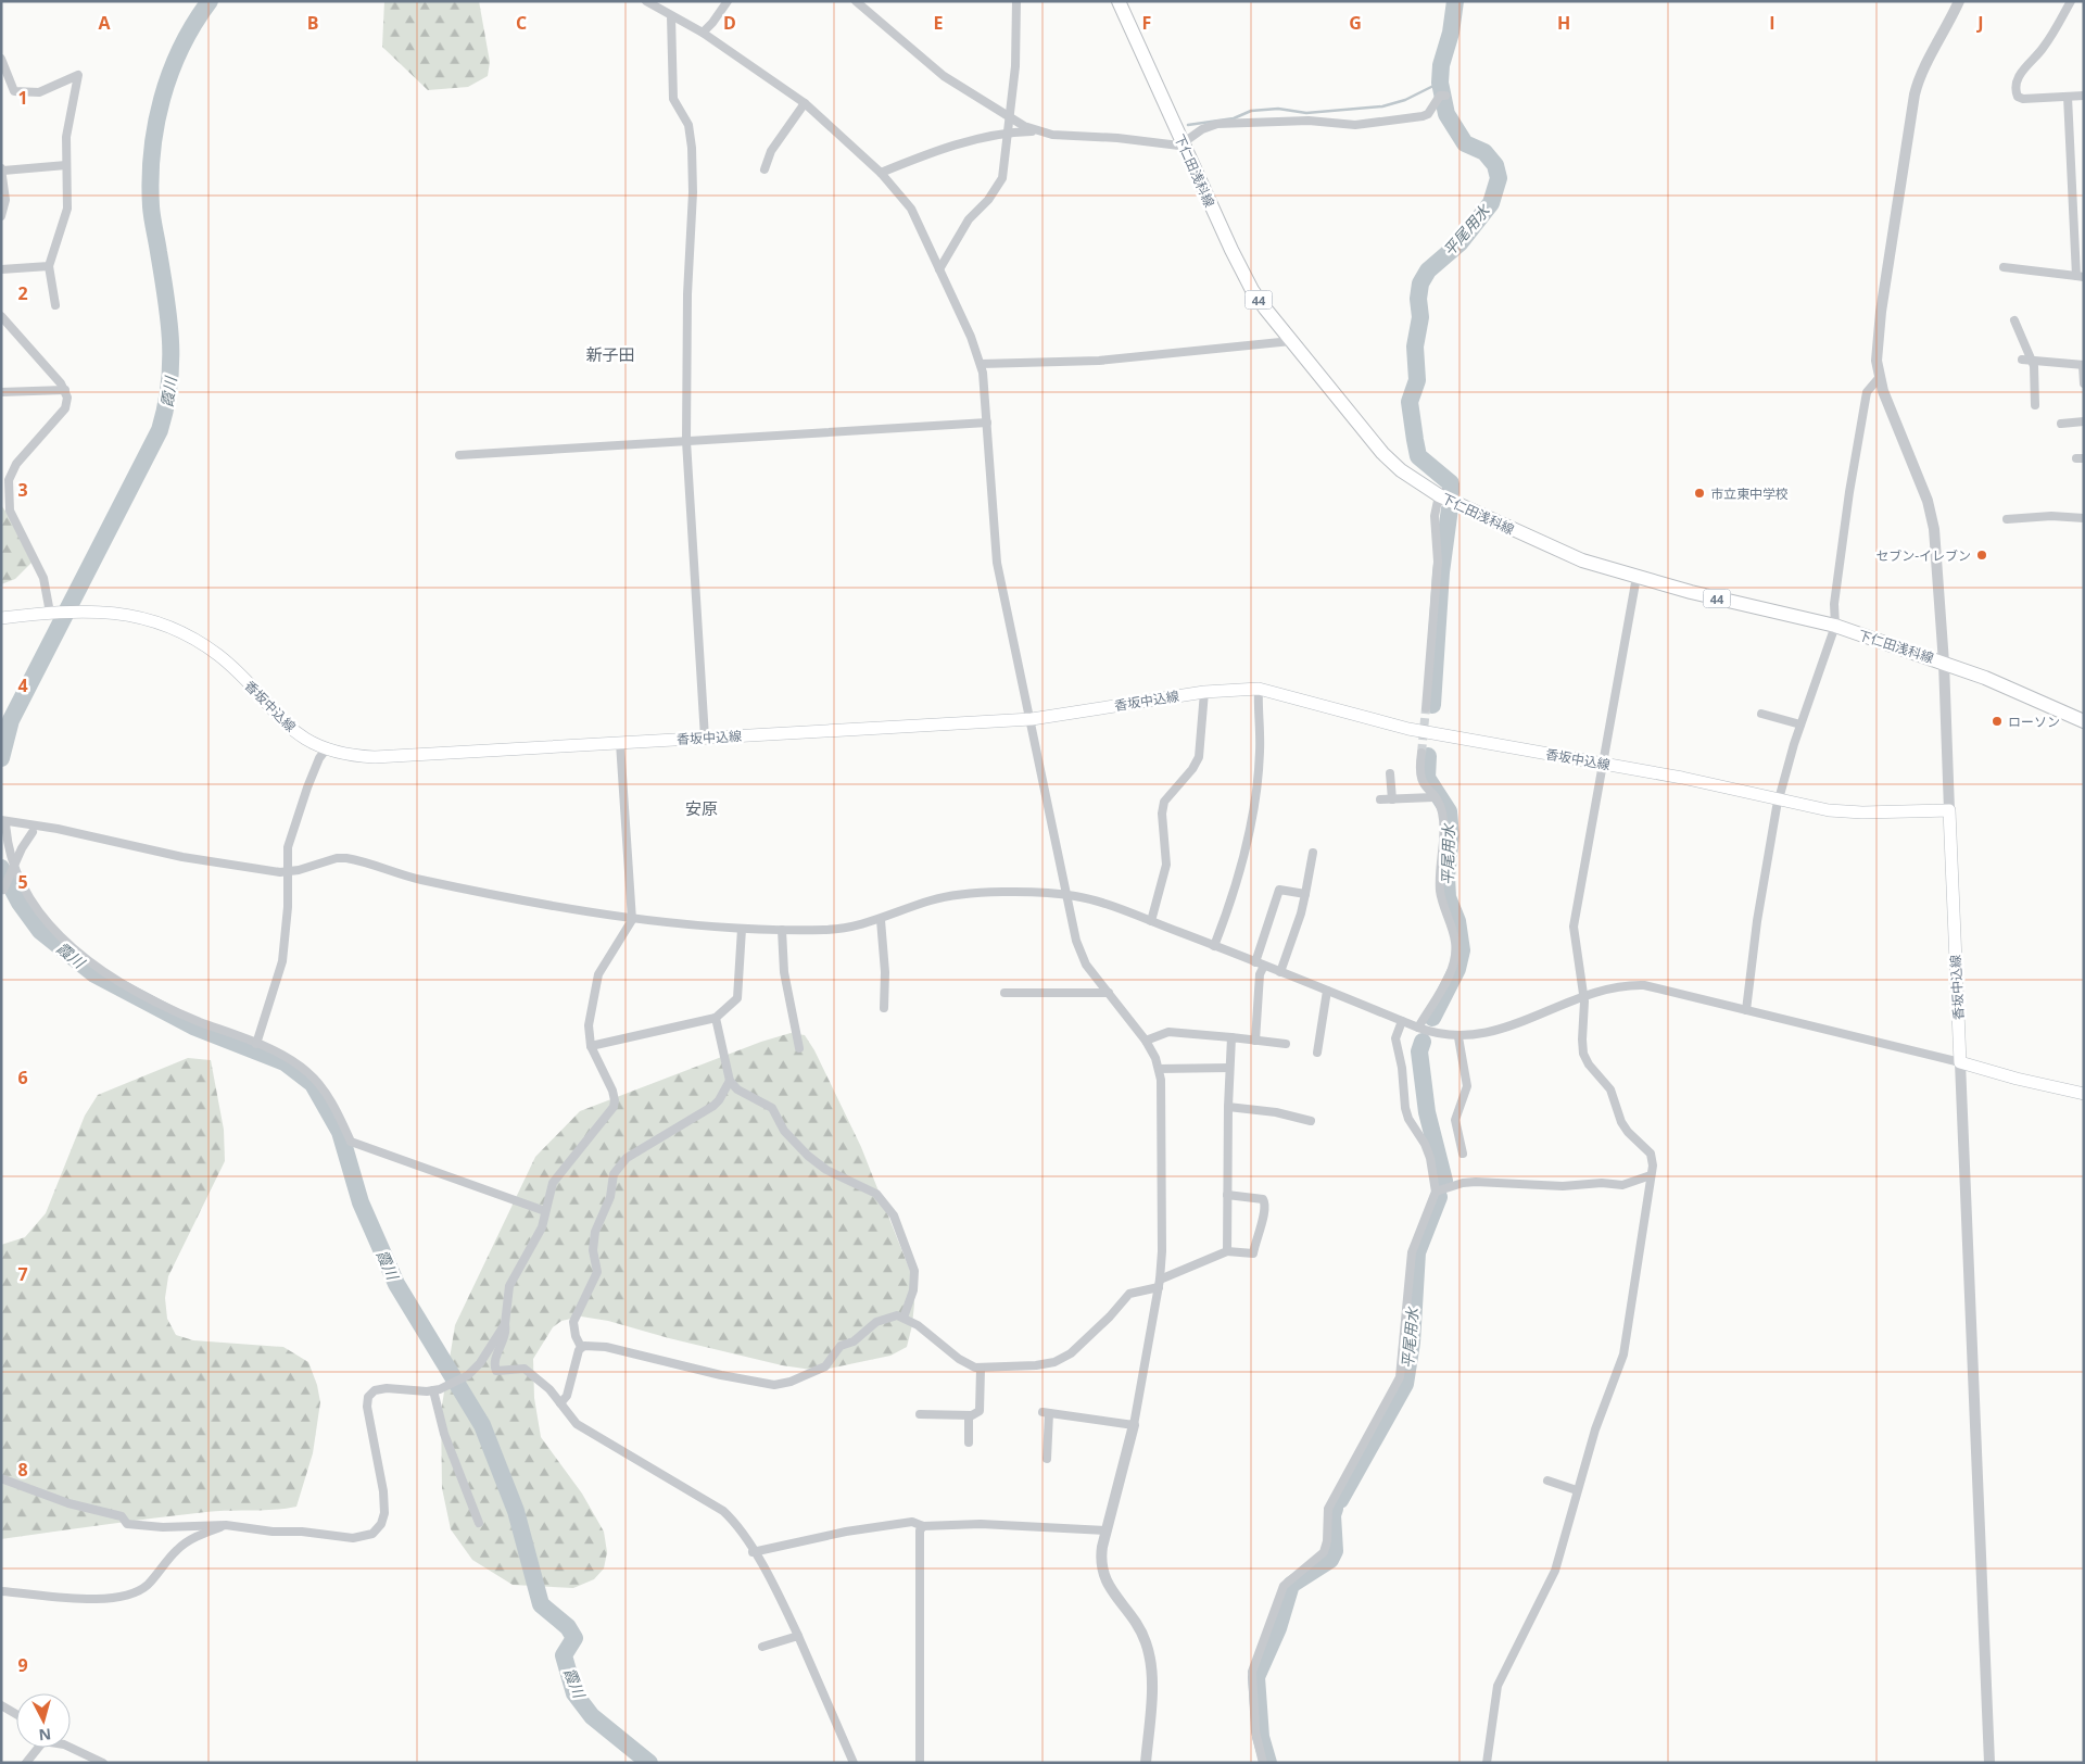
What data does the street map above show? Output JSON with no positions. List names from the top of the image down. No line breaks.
{"streets":{"main road":["下仁田浅科線","44","香坂中込線"]},"districts":["新子田","安原"],"water":["平尾用水","霞川"],"places":["市立東中学校","セブン-イレブン","ローソン"],"north":"bottom","grid":{"columns":["A","B","C","D","E","F","G","H","I","J"],"rows":["1","2","3","4","5","6","7","8","9"]}}
